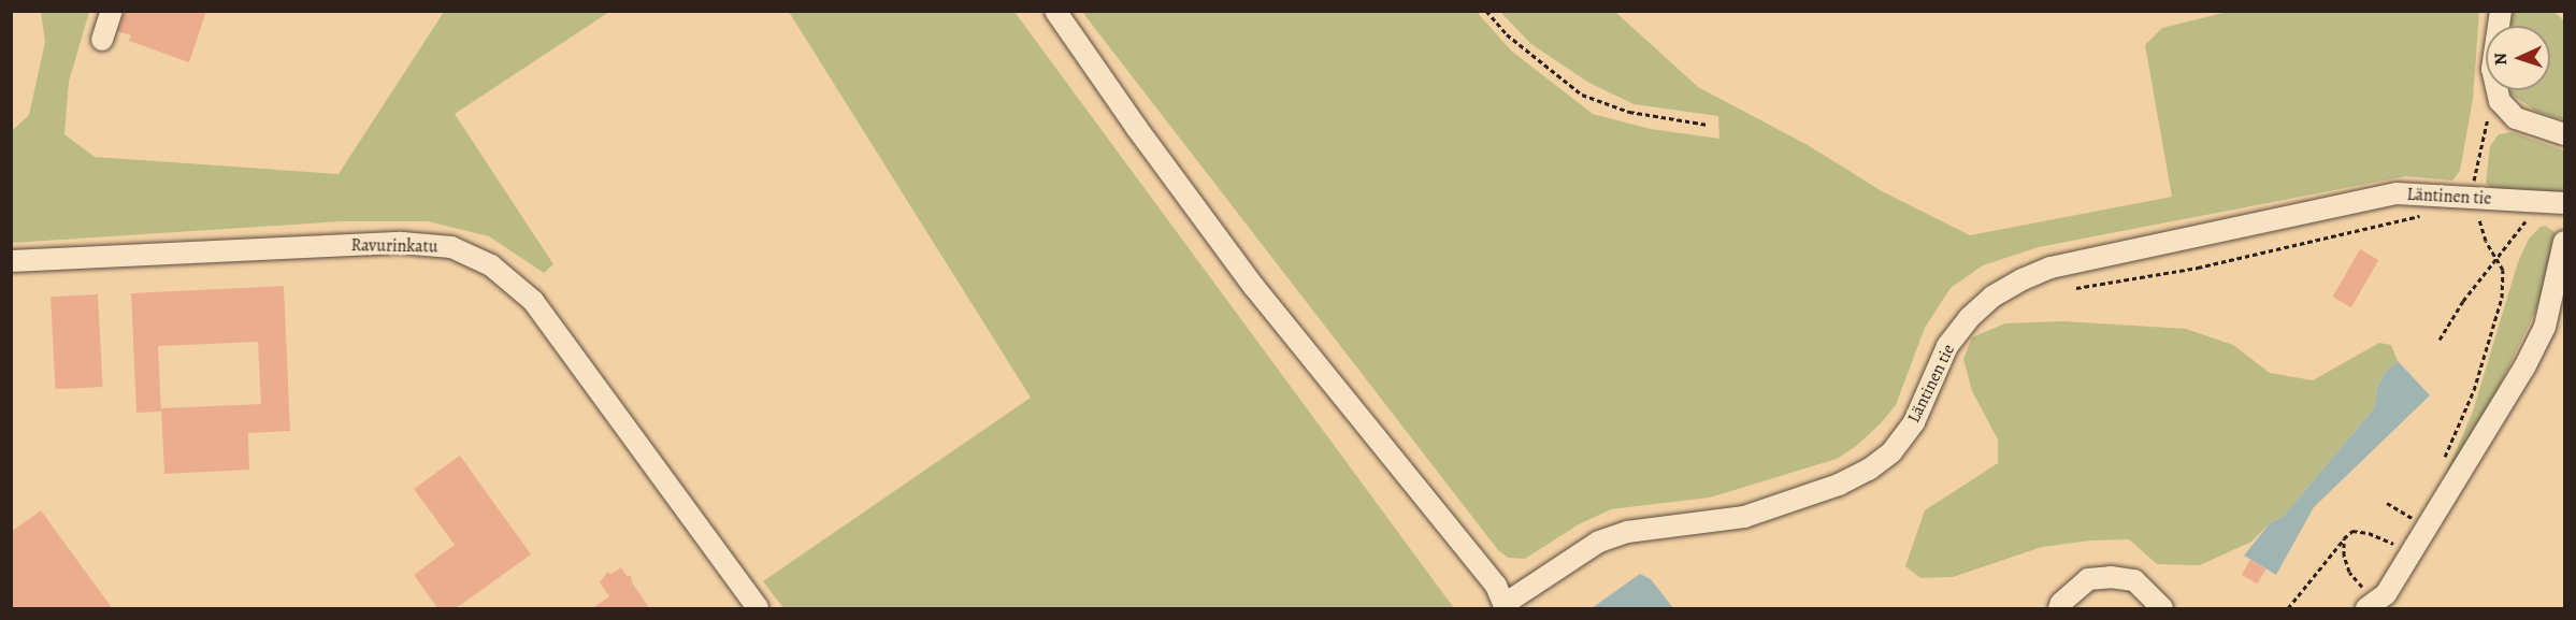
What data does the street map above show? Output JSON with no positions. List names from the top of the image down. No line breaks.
{"streets":{"street":["Läntinen tie","Ravurinkatu"]},"north":"left"}
